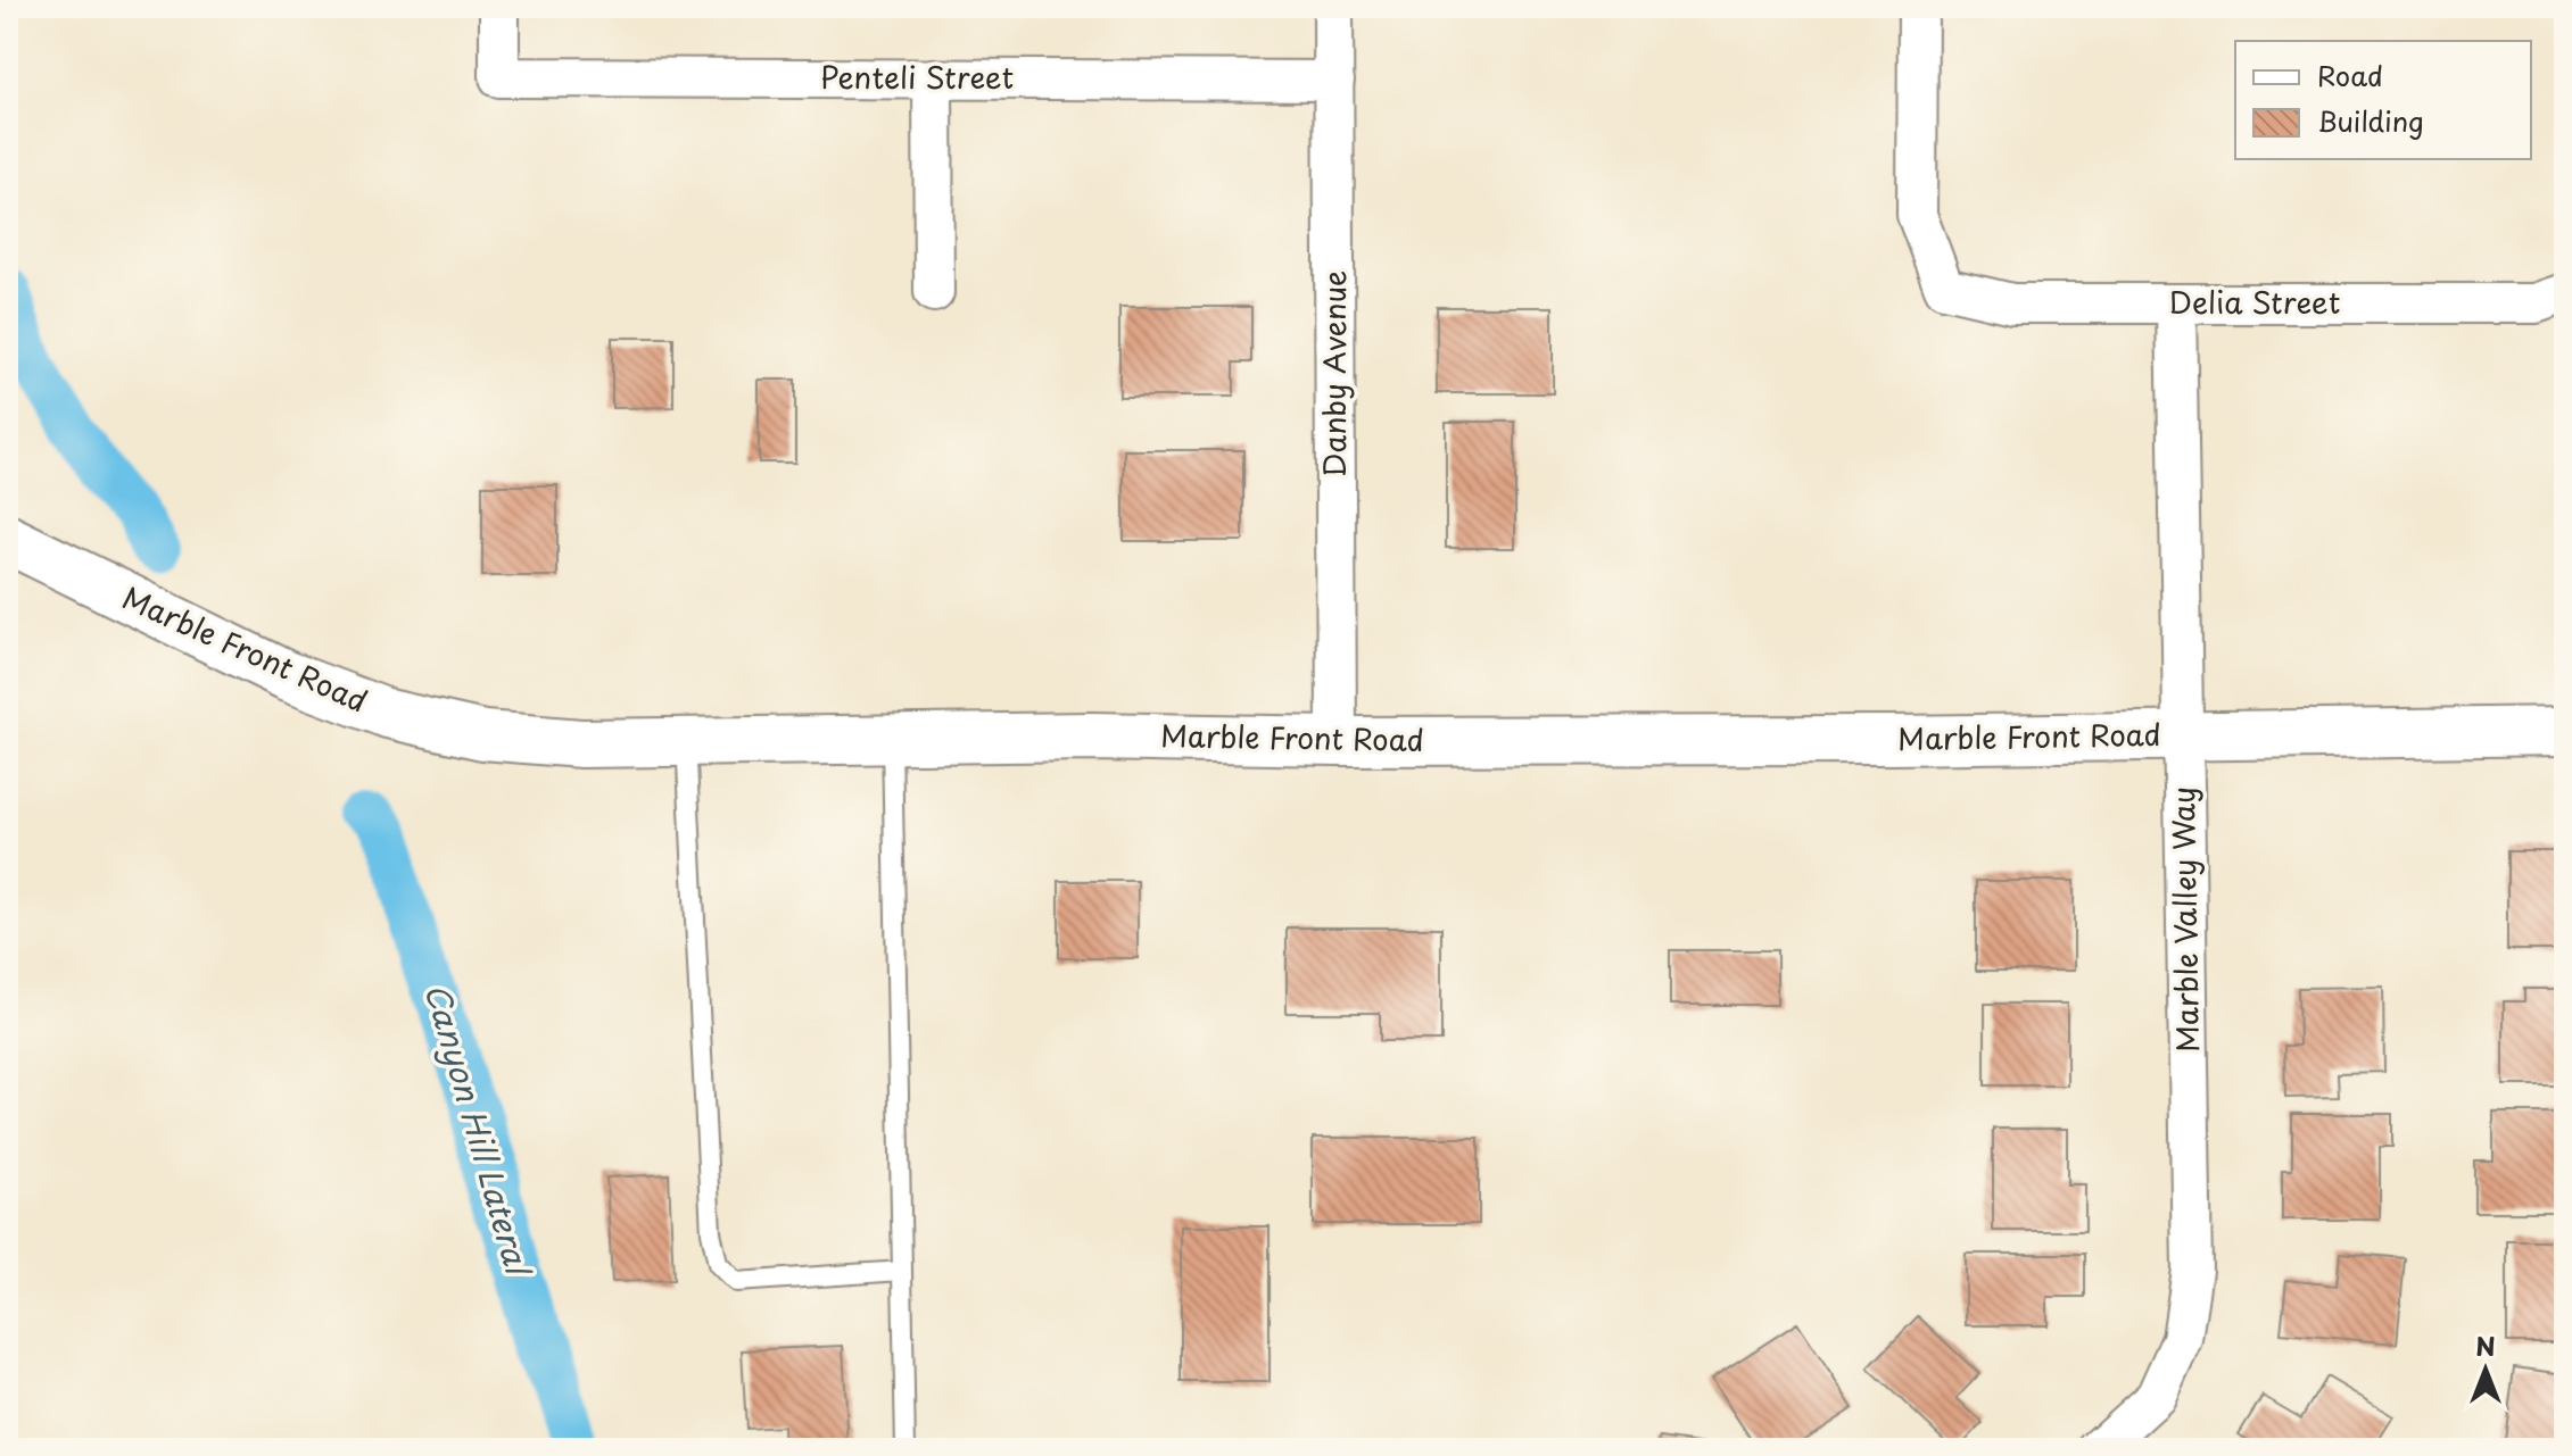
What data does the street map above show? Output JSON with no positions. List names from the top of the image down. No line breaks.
{"streets":{"street":["Penteli Street","Delia Street","Danby Avenue","Marble Front Road","Marble Valley Way"]},"crossings":[["Penteli Street","Danby Avenue"],["Delia Street","Marble Valley Way"],["Danby Avenue","Marble Front Road"],["Marble Front Road","Marble Valley Way"]],"water":["Canyon Hill Lateral"],"legend":["Road","Building"],"north":"top"}
